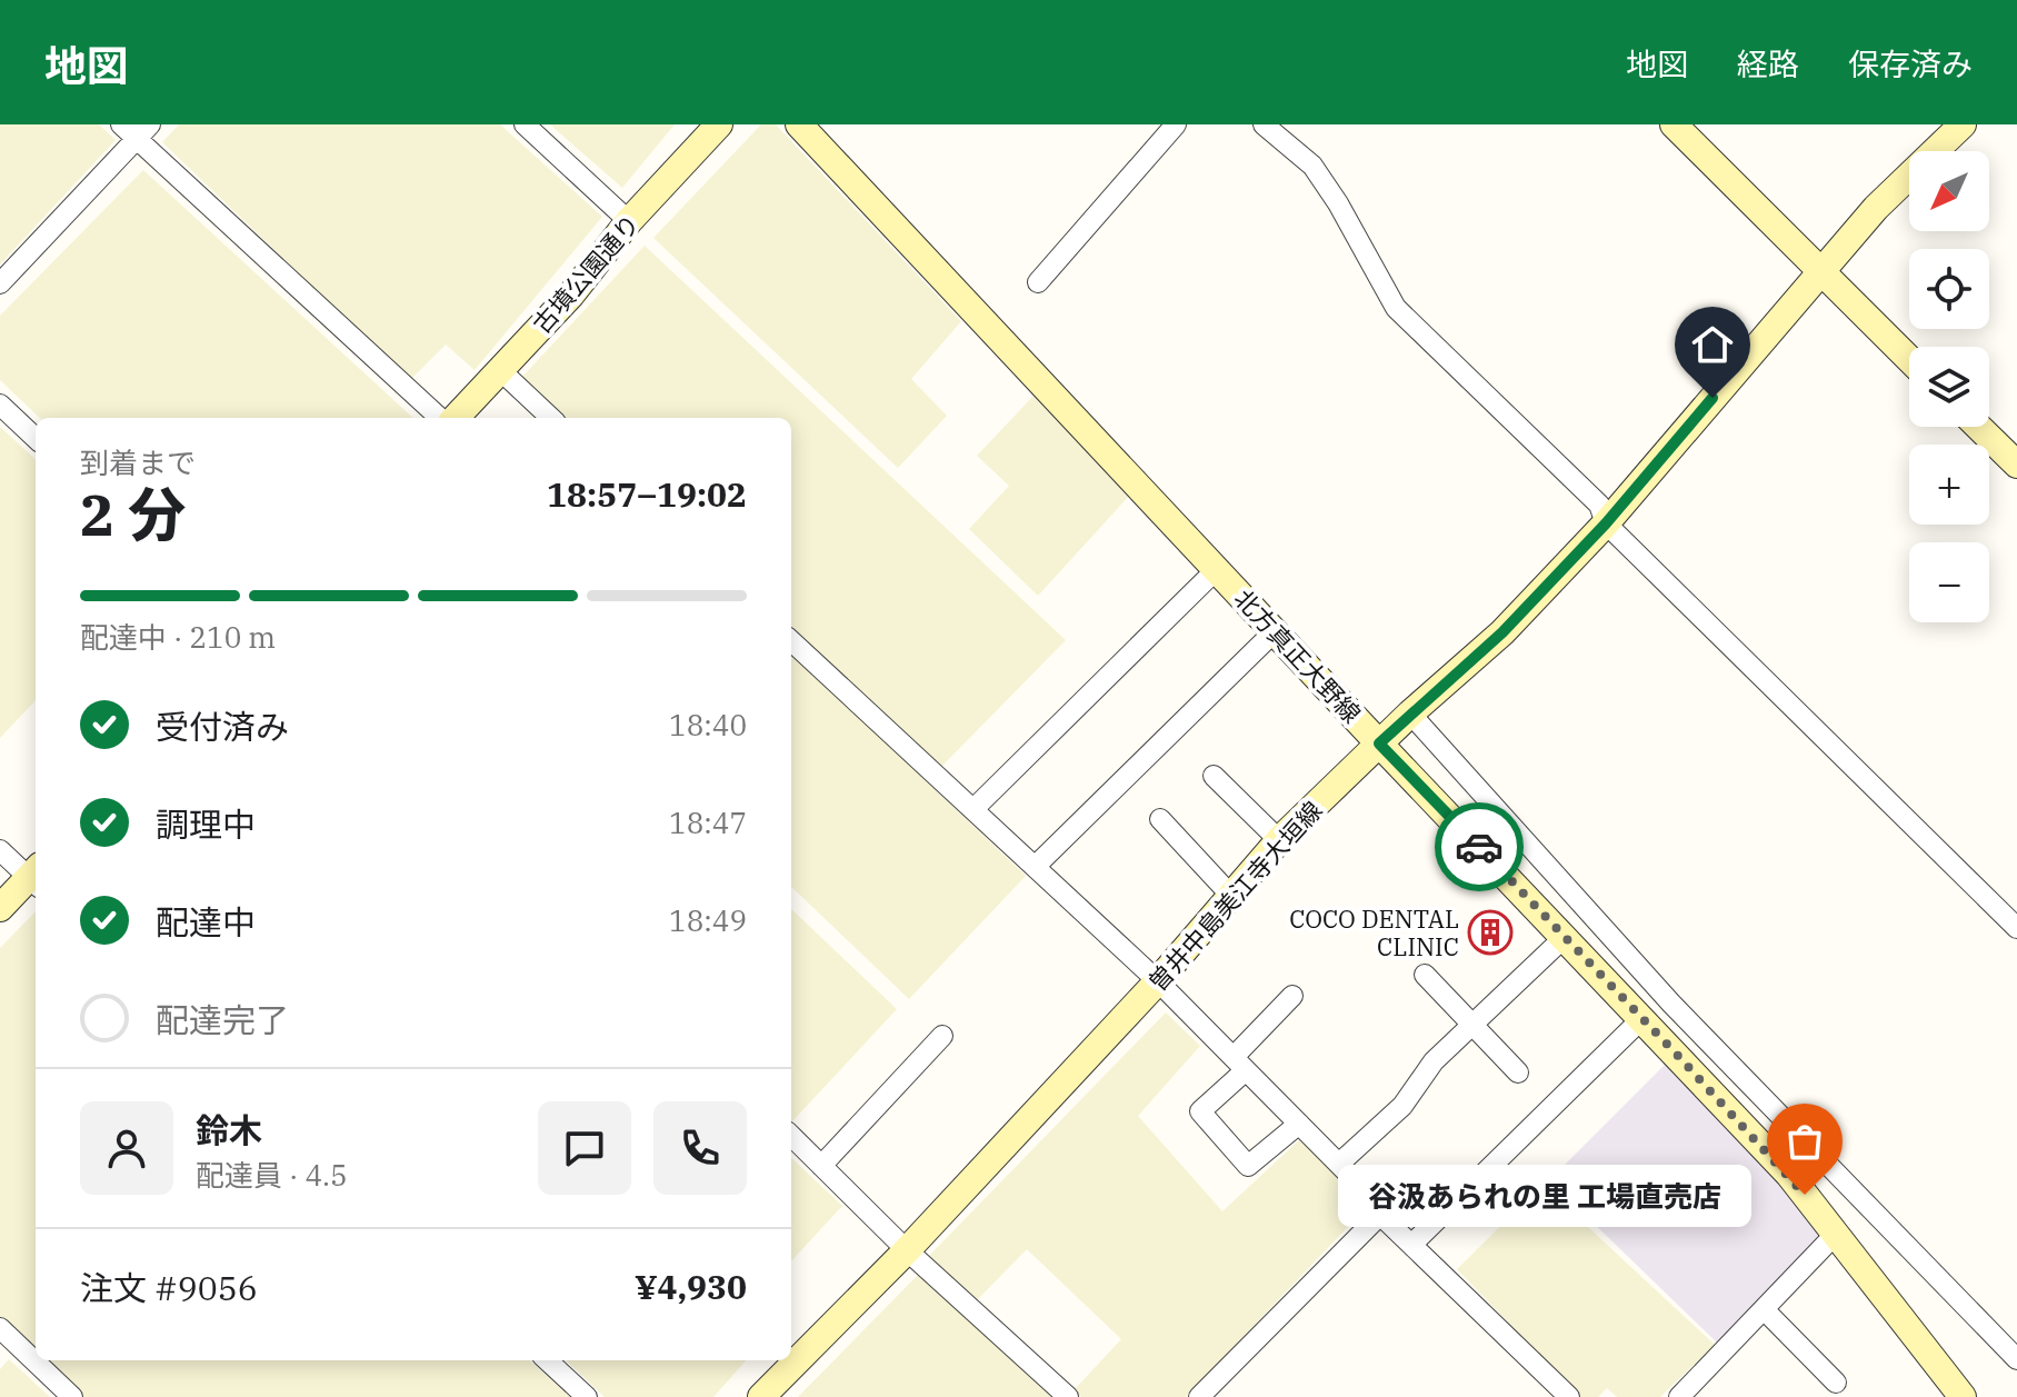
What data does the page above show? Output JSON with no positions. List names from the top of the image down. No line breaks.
{"streets":{"main road":["古墳公園通り","北方真正大野線","曽井中島美江寺大垣線"]},"crossings":[["北方真正大野線","曽井中島美江寺大垣線"]],"places":{"building":["COCO DENTAL CLINIC"],"other":["谷汲あられの里 工場直売店"]},"north":"bottom left","page":{"header":"地図","nav":["地図","経路","保存済み"],"map_buttons":["+","−"],"heading":["2 分","到着まで","18:57–19:02"],"panel":["鈴木","配達員 · 4.5","注文 #9056","¥4,930"],"bar":"配達中 · 210 m","list":[["受付済み","18:40"],["調理中","18:47"],["配達中","18:49"],"配達完了"],"bubble":"谷汲あられの里 工場直売店"}}
